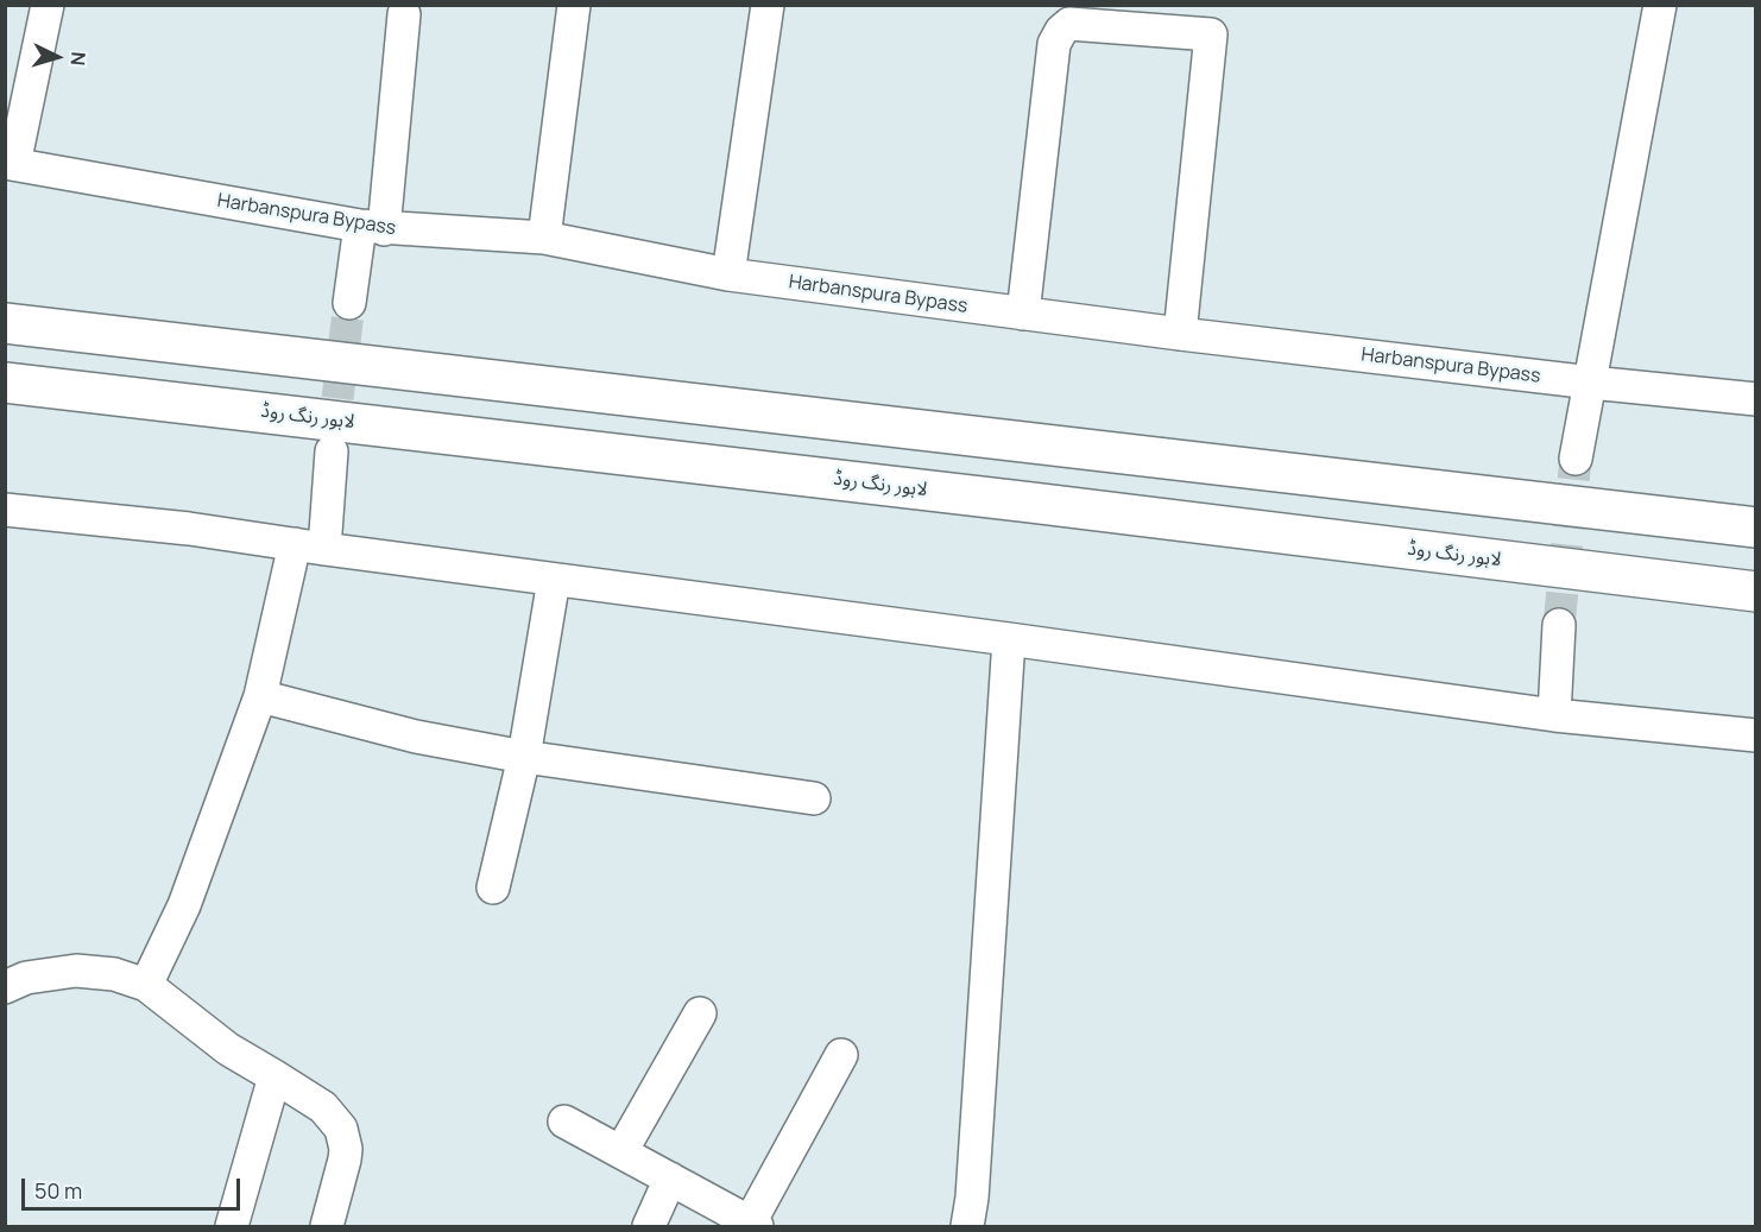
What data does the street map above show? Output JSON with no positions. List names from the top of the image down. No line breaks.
{"streets":{"highway":["لاہور رنگ روڈ"],"street":["Harbanspura Bypass"]},"scale_bar":"50 m","north":"right"}
